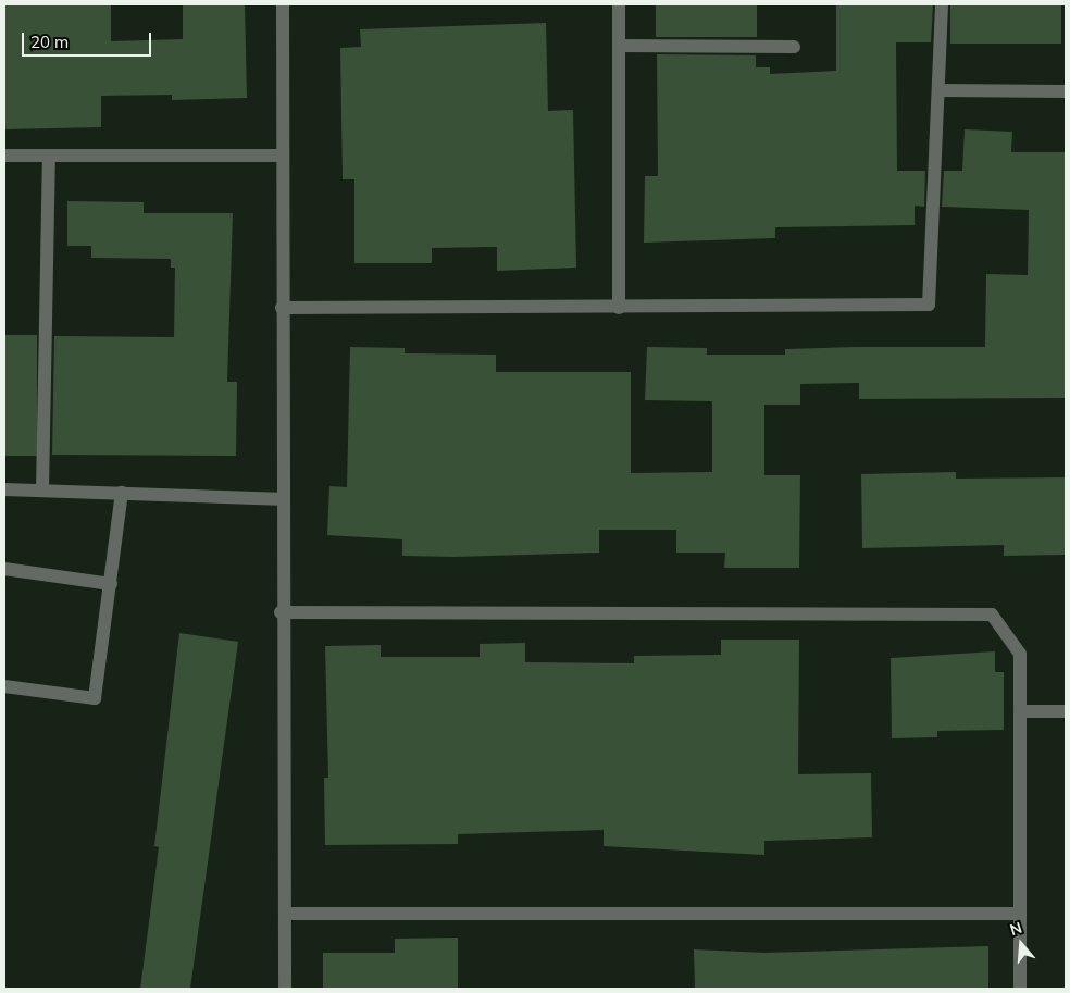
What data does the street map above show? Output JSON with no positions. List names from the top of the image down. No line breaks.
{"scale_bar":"20 m","north":"top"}
